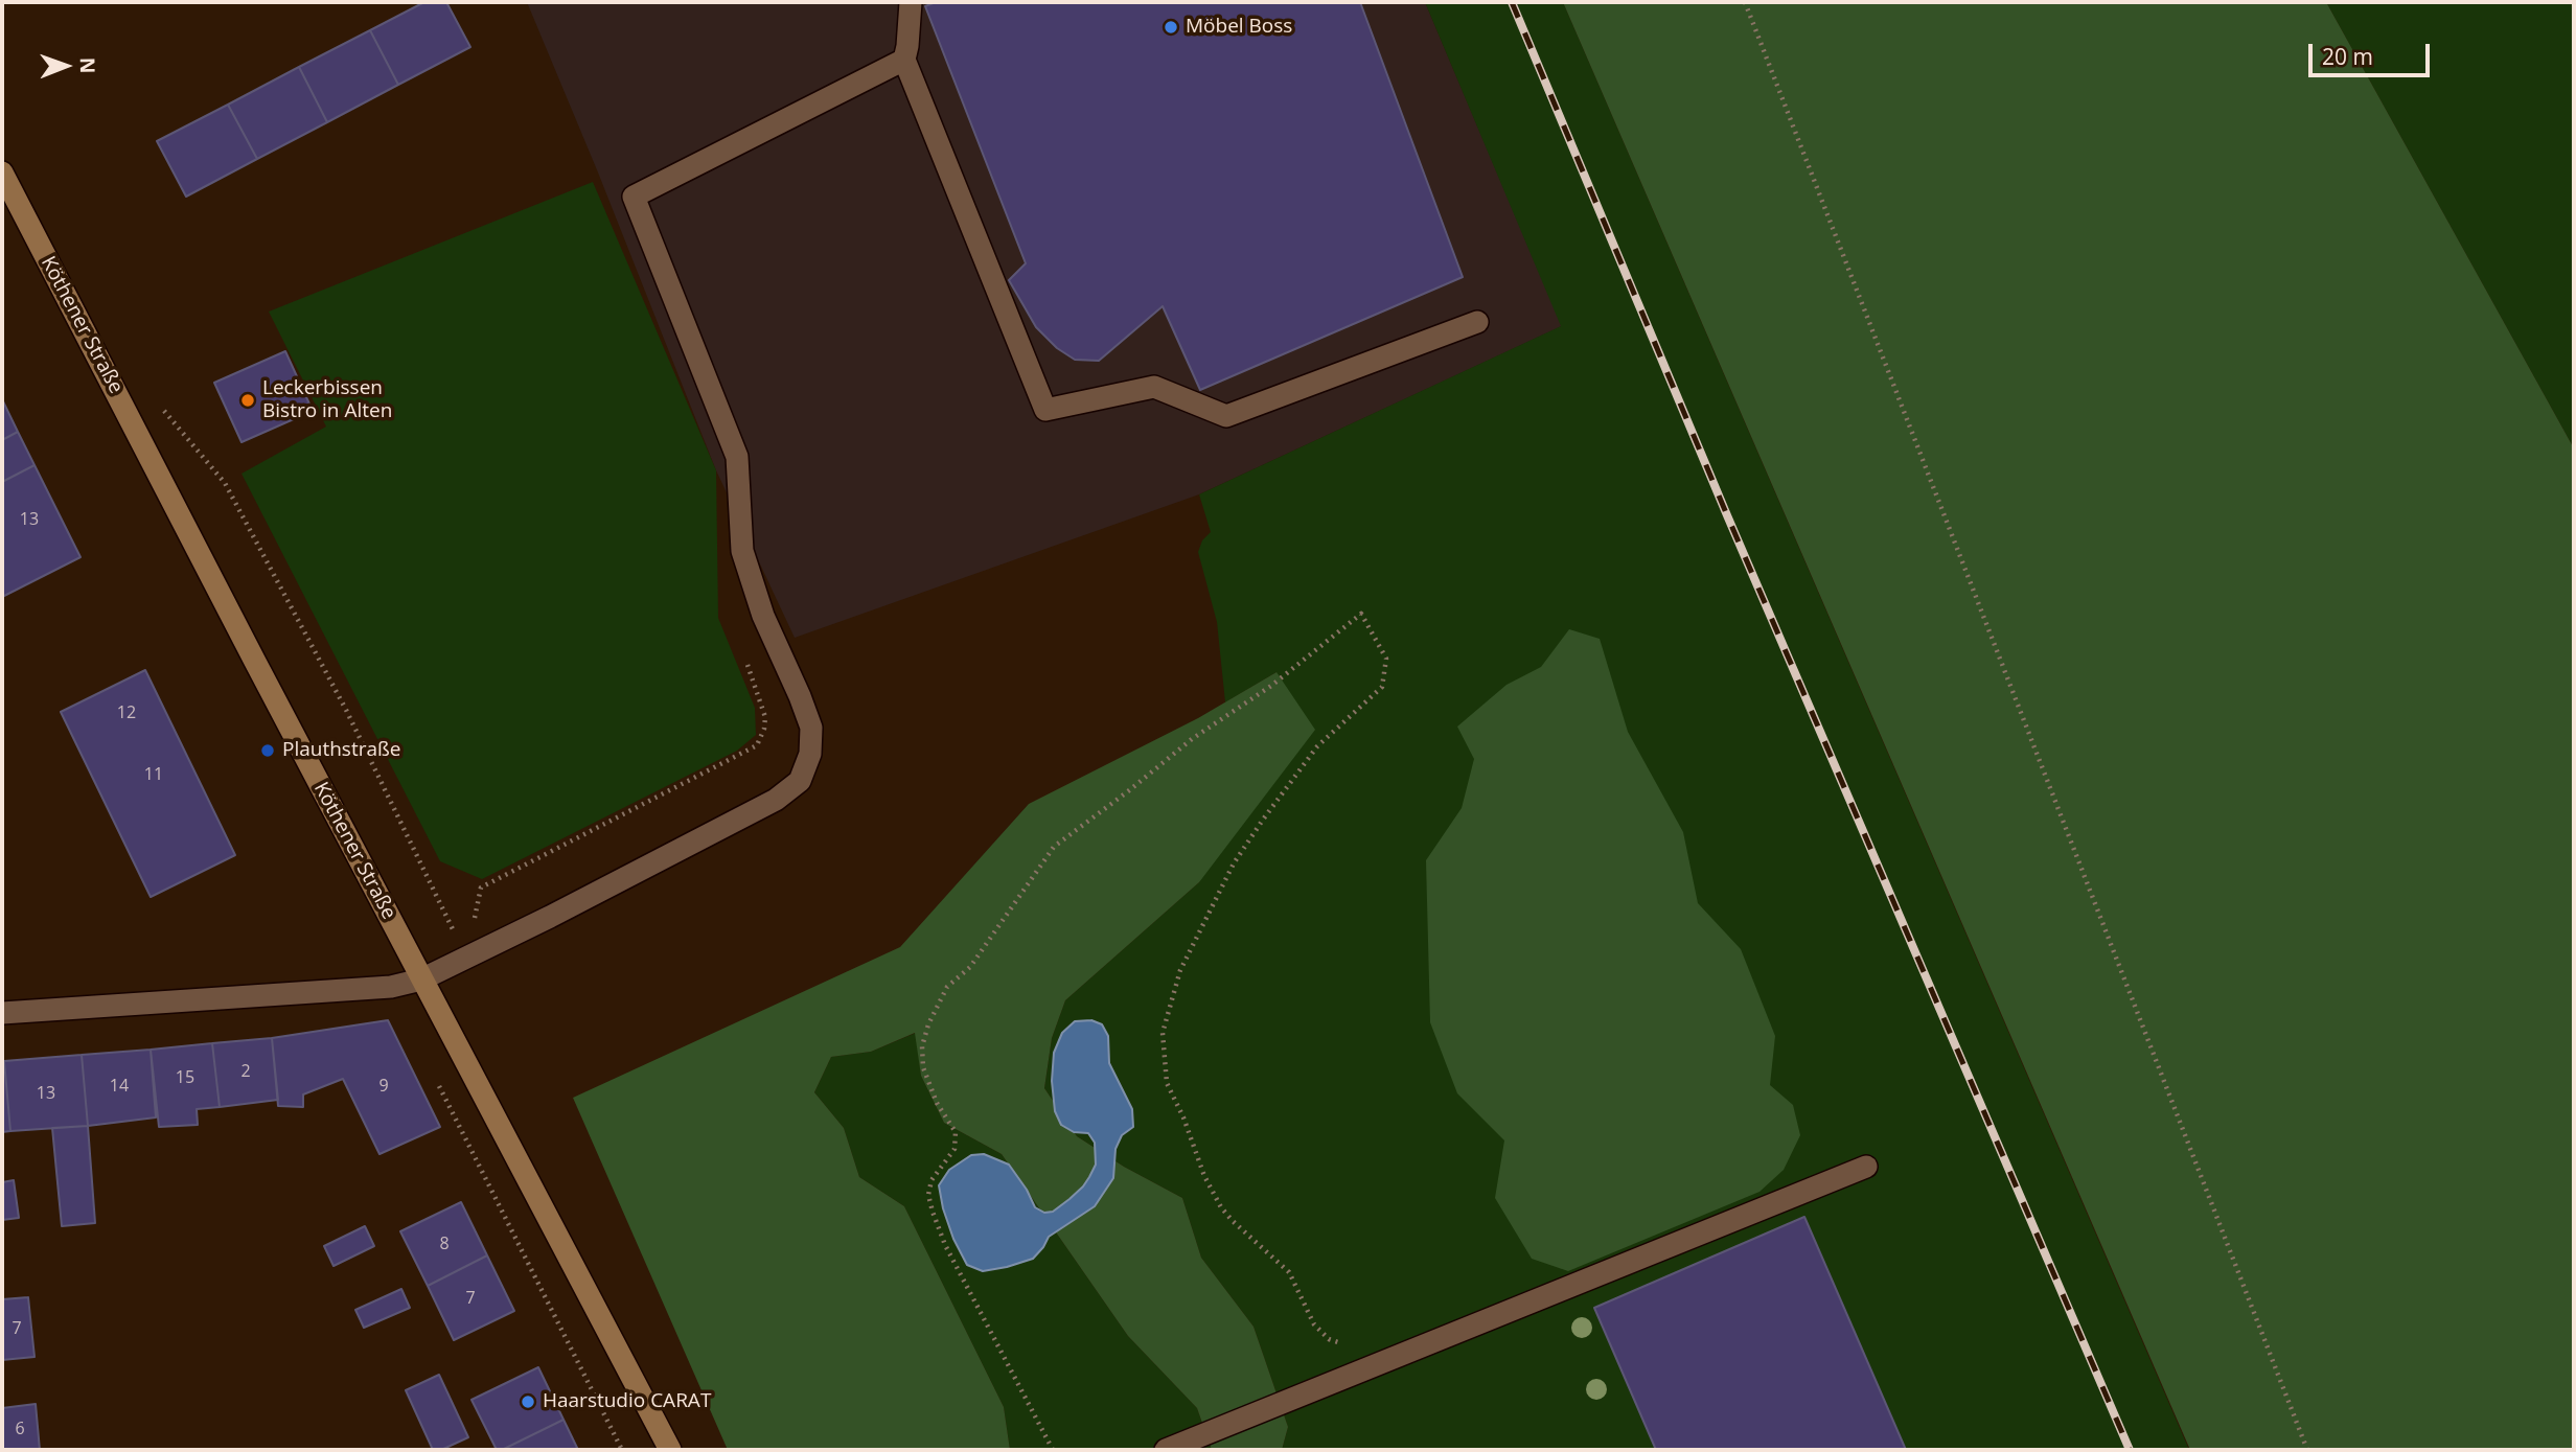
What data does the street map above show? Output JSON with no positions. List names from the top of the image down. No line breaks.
{"streets":{"main road":["Köthener Straße"]},"places":["Möbel Boss","Leckerbissen Bistro in Alten","Plauthstraße","Haarstudio CARAT"],"house_numbers":["13","12","11","2","15","14","9","13","8","7","7","6"],"scale_bar":"20 m","north":"right"}
